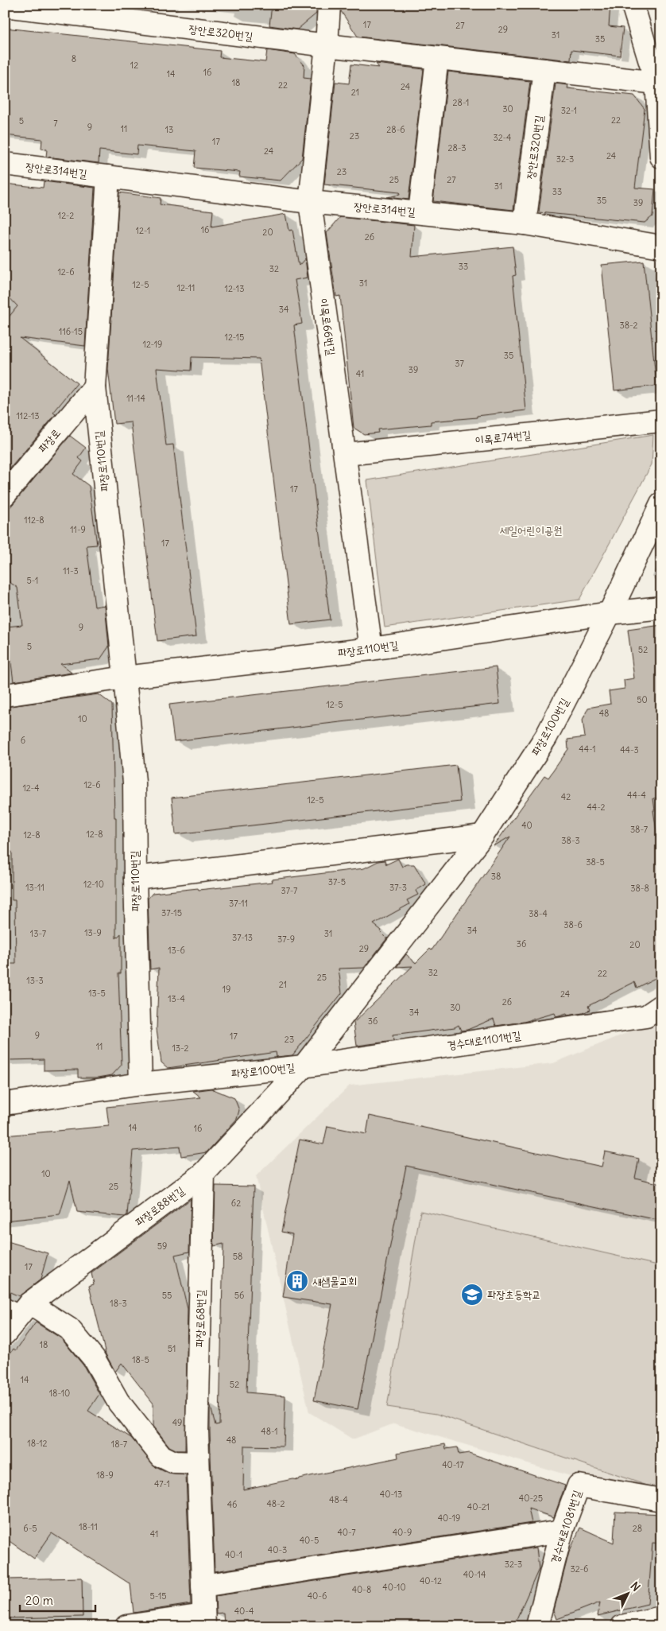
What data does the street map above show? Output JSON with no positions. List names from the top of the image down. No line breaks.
{"streets":{"street":["장안로320번길","장안로314번길","이목로66번길","이목로74번길","파장로","파장로110번길","파장로100번길","경수대로1101번길","파장로88번길","파장로68번길","경수대로1081번길"]},"crossings":[["장안로320번길","장안로314번길"],["장안로320번길","이목로66번길"],["장안로314번길","이목로66번길"],["이목로66번길","이목로74번길"],["이목로66번길","파장로110번길"],["파장로","파장로110번길"],["파장로110번길","파장로100번길"],["파장로100번길","경수대로1101번길"],["파장로100번길","파장로88번길"],["경수대로1101번길","파장로88번길"],["파장로88번길","파장로68번길"]],"parks":["세일어린이공원"],"places":{"building":["새샘물교회"],"school or university":["파장초등학교"]},"house_numbers":["17","27","29","31","35","8","12","16","14","18","22","24","21","28-1","30","32-1","22","5","7","9","11","13","28-6","23","32-4","17","28-3","24","24","32-3","23","25","27","31","33","35","39","12-2","16","12-1","20","26","33","32","12-6","31","12-5","12-11","12-13","34","38-2","116-15","12-15","12-19","35","37","39","41","11-14","112-13","17","112-8","11-9","17","11-3","5-1","9","5","52","50","12-5","48","10","6","44-1","44-3","12-6","12-4","44-4","42","12-5","44-2","40","38-7","12-8","12-8","38-3","38-5","38","37-5","12-10","13-11","37-3","38-8","37-7","37-11","37-15","38-4","38-6","34","13-9","13-7","31","37-13","37-9","36","20","29","13-6","32","22","25","13-3","21","19","13-5","24","13-4","26","30","34","36","9","17","23","11","13-2","14","16","10","25","62","59","58","17","55","56","18-3","18","51","18-5","14","52","18-10","49","48-1","48","18-12","18-7","40-17","18-9","47-1","40-13","40-25","48-4","48-2","46","40-21","40-19","18-11","6-5","28","40-7","40-9","41","40-5","40-3","40-1","32-3","32-6","40-14","40-12","40-10","40-8","5-15","40-6","40-4"],"scale_bar":"20 m","north":"top right"}
